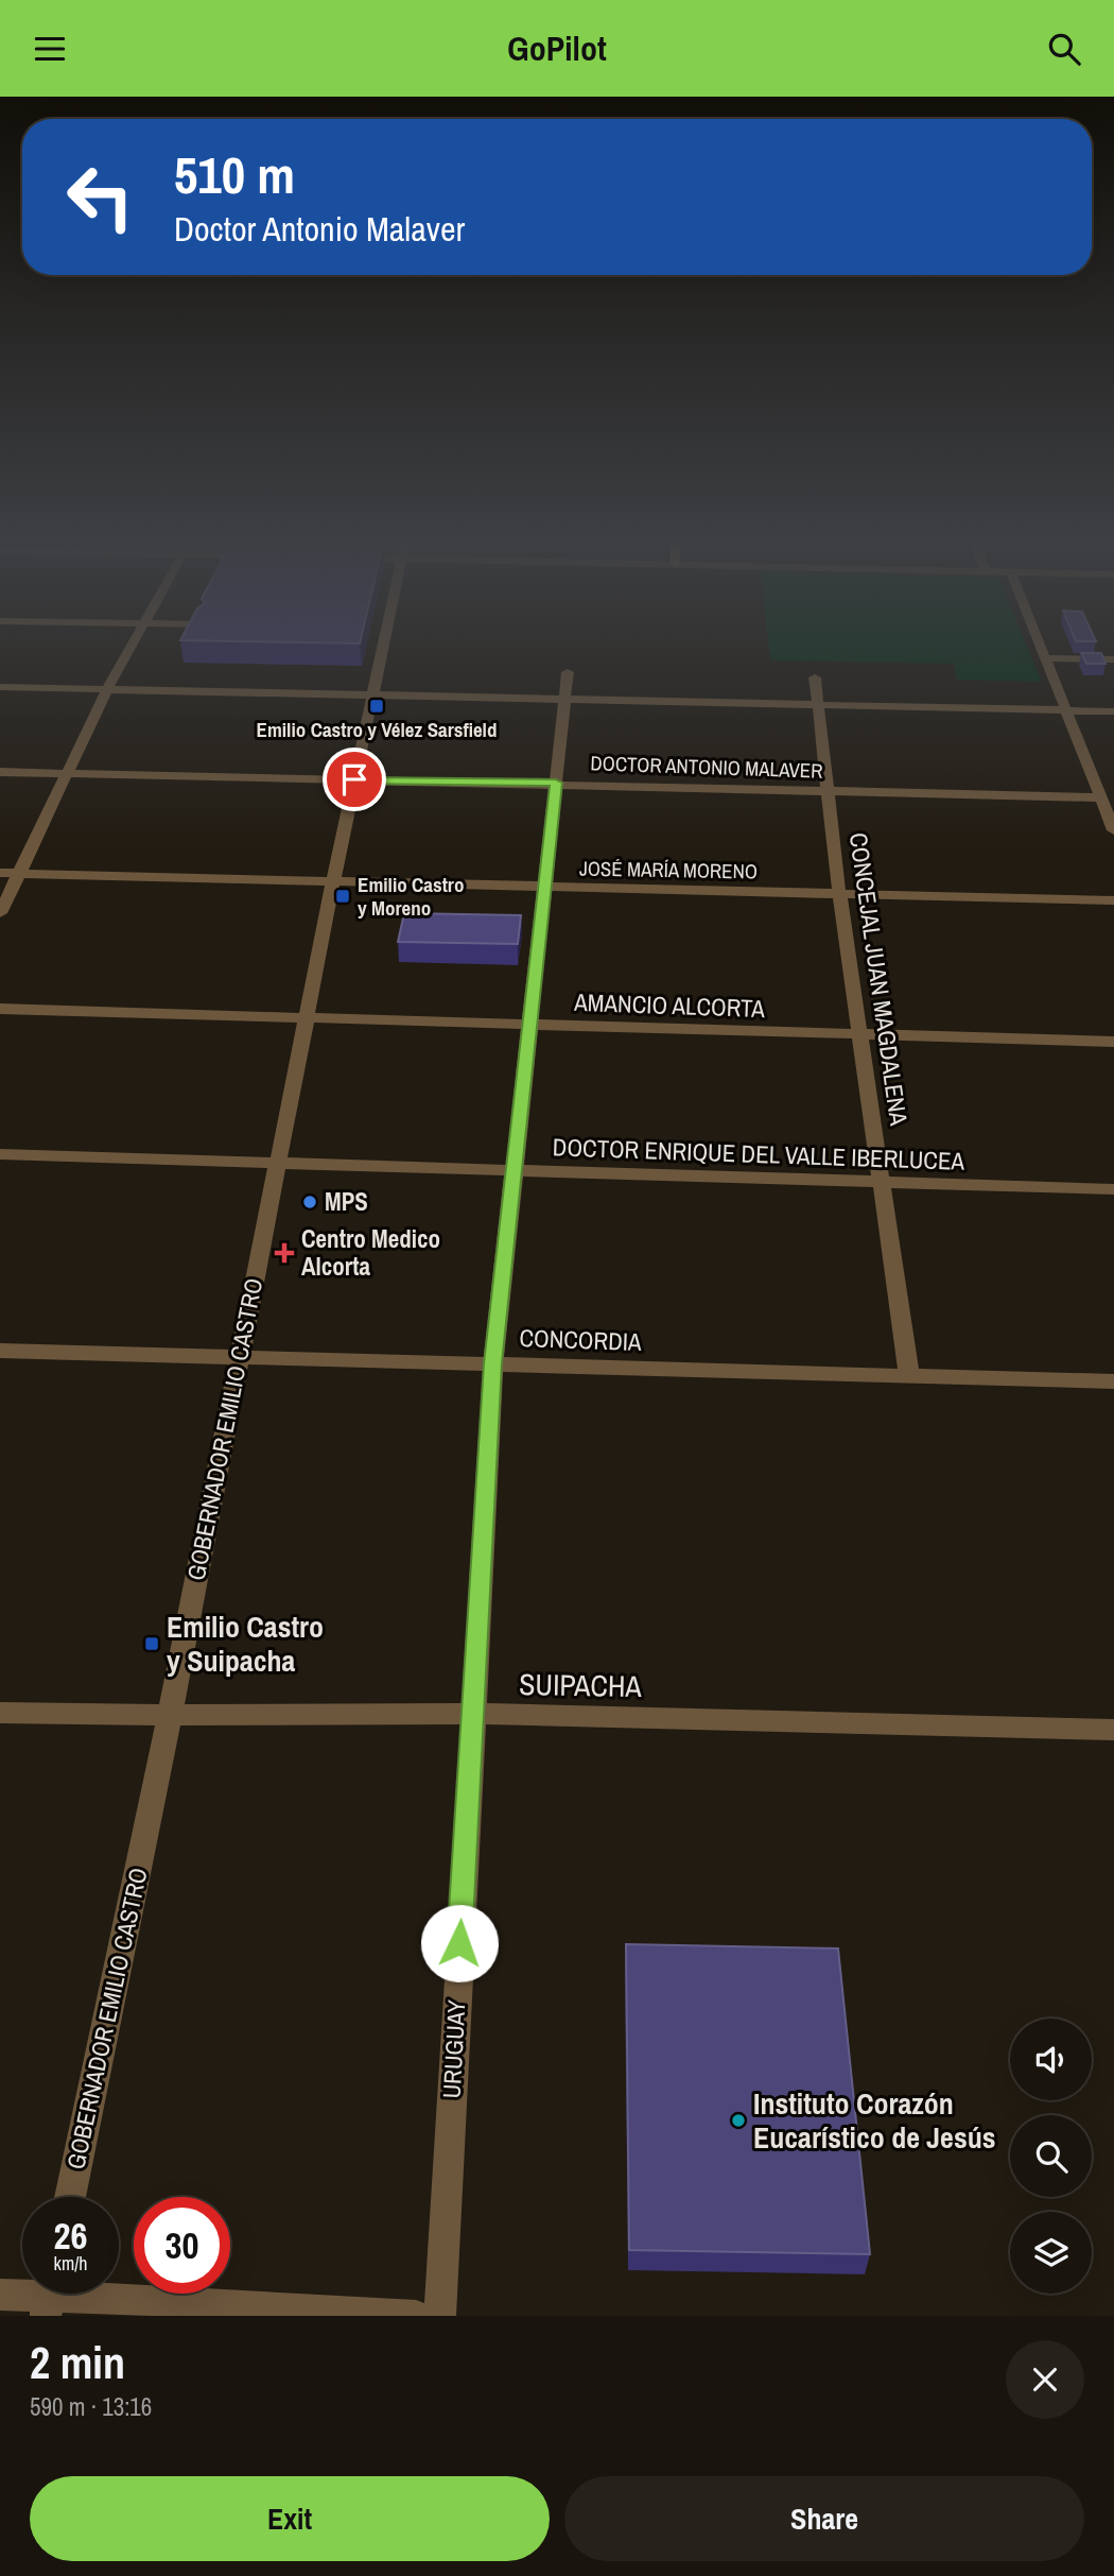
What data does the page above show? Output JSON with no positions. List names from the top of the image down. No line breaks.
{"streets":{"street":["DOCTOR ANTONIO MALAVER","JOSÉ MARÍA MORENO","CONCEJAL JUAN MAGDALENA","AMANCIO ALCORTA","DOCTOR ENRIQUE DEL VALLE IBERLUCEA","CONCORDIA","GOBERNADOR EMILIO CASTRO","SUIPACHA","URUGUAY"]},"crossings":[["DOCTOR ANTONIO MALAVER","CONCEJAL JUAN MAGDALENA"],["DOCTOR ANTONIO MALAVER","GOBERNADOR EMILIO CASTRO"],["DOCTOR ANTONIO MALAVER","URUGUAY"],["JOSÉ MARÍA MORENO","CONCEJAL JUAN MAGDALENA"],["JOSÉ MARÍA MORENO","GOBERNADOR EMILIO CASTRO"],["JOSÉ MARÍA MORENO","URUGUAY"],["CONCEJAL JUAN MAGDALENA","AMANCIO ALCORTA"],["CONCEJAL JUAN MAGDALENA","DOCTOR ENRIQUE DEL VALLE IBERLUCEA"],["CONCEJAL JUAN MAGDALENA","CONCORDIA"],["AMANCIO ALCORTA","GOBERNADOR EMILIO CASTRO"],["AMANCIO ALCORTA","URUGUAY"],["DOCTOR ENRIQUE DEL VALLE IBERLUCEA","GOBERNADOR EMILIO CASTRO"],["DOCTOR ENRIQUE DEL VALLE IBERLUCEA","URUGUAY"],["CONCORDIA","GOBERNADOR EMILIO CASTRO"],["CONCORDIA","URUGUAY"],["GOBERNADOR EMILIO CASTRO","SUIPACHA"],["SUIPACHA","URUGUAY"]],"places":{"transit":["Emilio Castro y Vélez Sarsfield","Emilio Castro y Moreno","Emilio Castro y Suipacha"],"other":["MPS","Instituto Corazón Eucarístico de Jesús"],"health":["Centro Medico Alcorta"]},"page":{"header":"GoPilot","turn":["510 m","Doctor Antonio Malaver"],"speed":"26 km/h","limit":"30","heading":["2 min","590 m · 13:16"],"buttons":["Exit","Share"]}}
